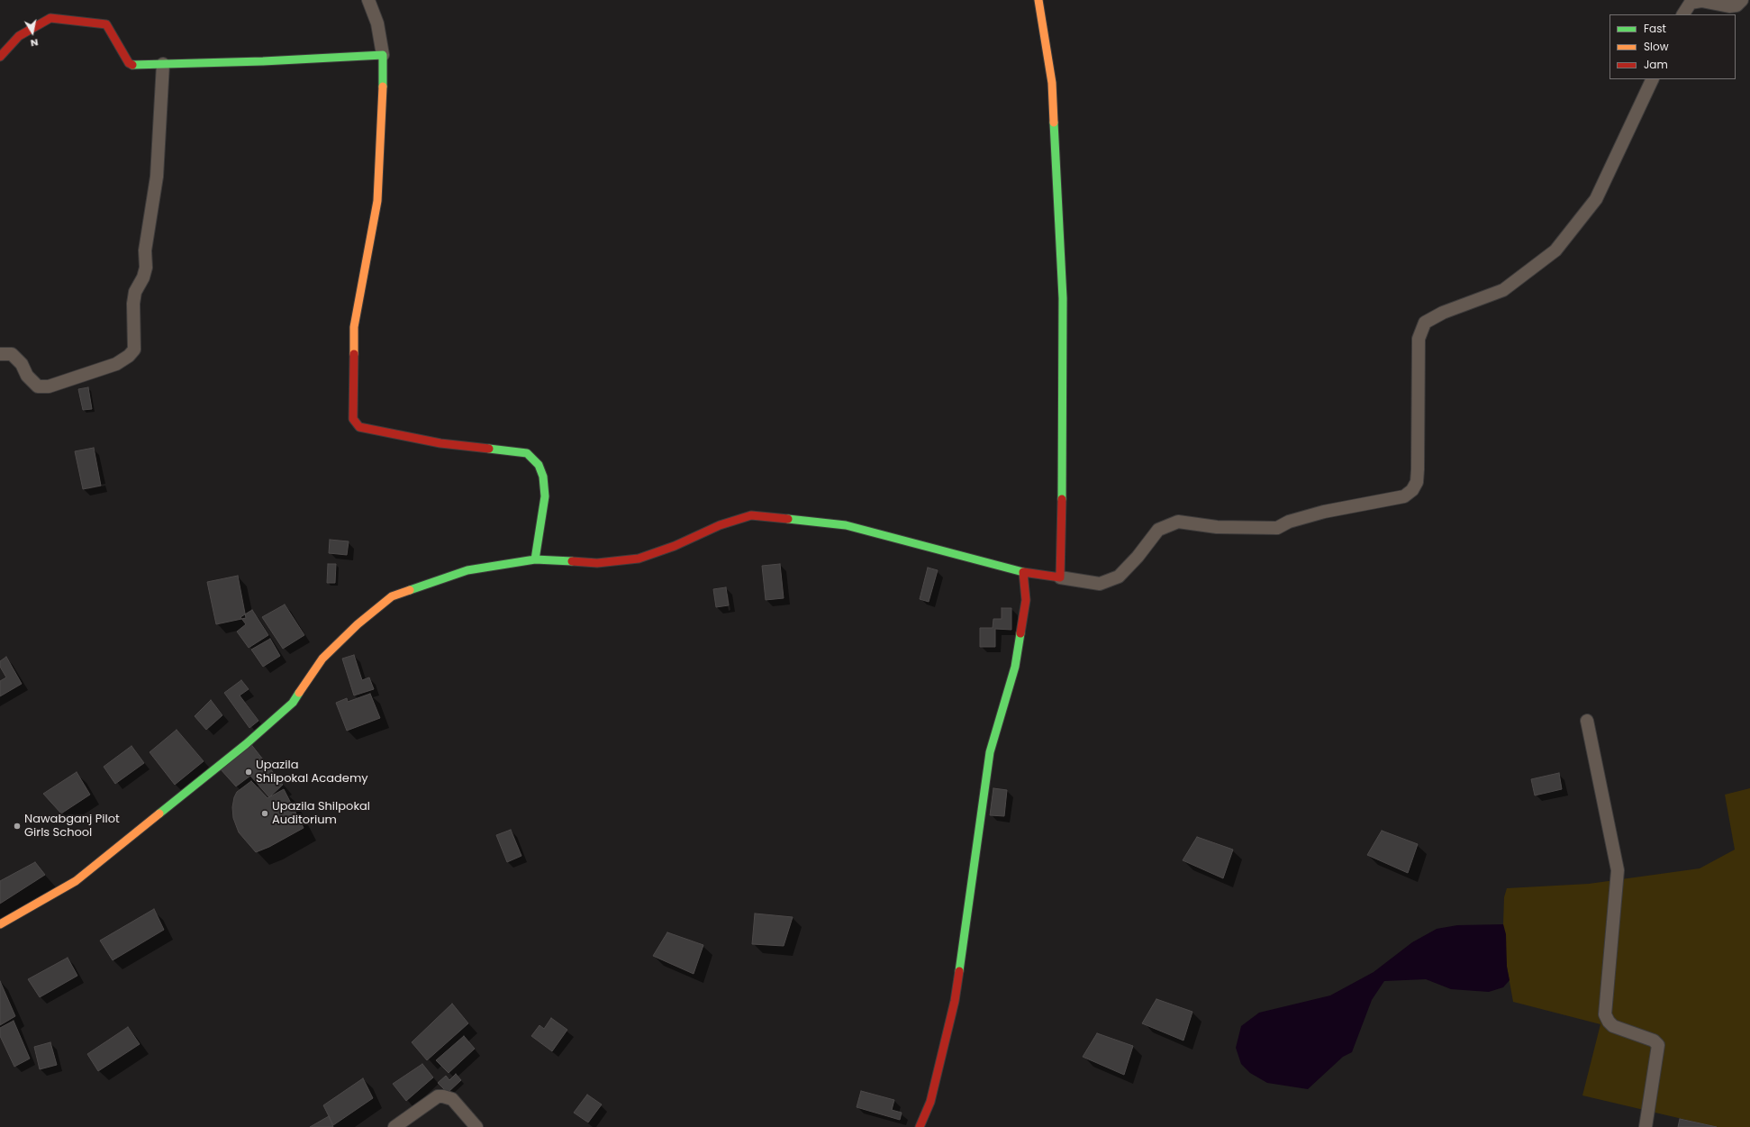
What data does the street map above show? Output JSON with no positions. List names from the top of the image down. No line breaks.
{"places":["Upazila Shilpokal Academy","Upazila Shilpokal Auditorium","Nawabganj Pilot Girls School"],"legend":["Fast","Slow","Jam"],"north":"bottom"}
